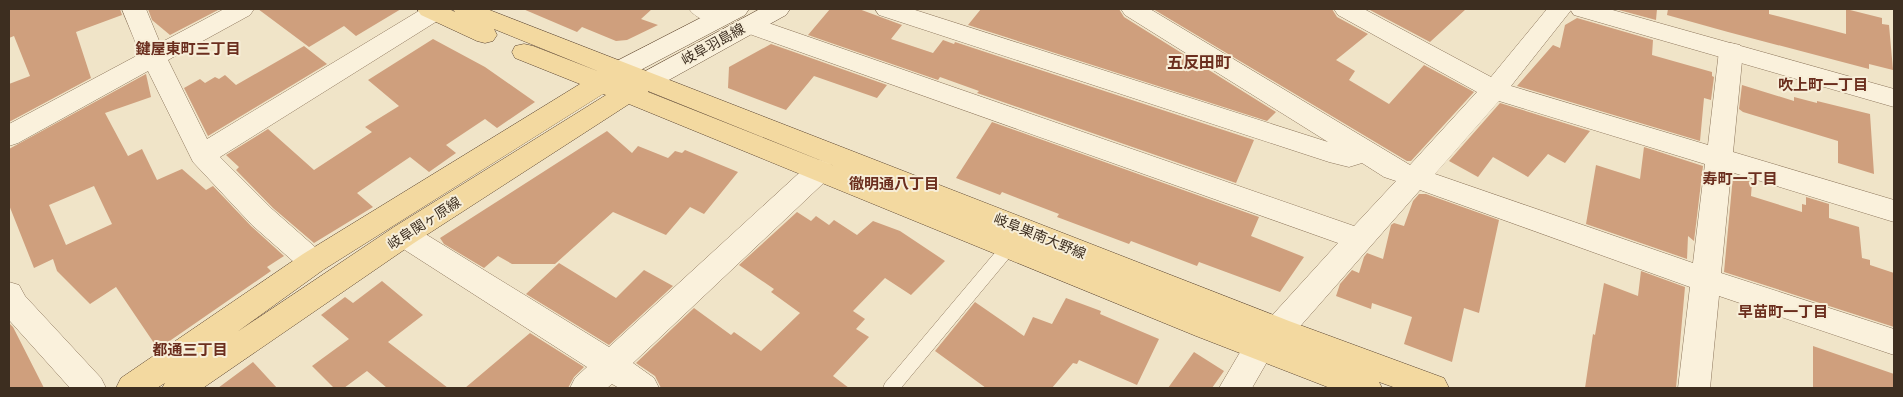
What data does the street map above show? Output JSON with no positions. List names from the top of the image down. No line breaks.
{"streets":{"main road":["岐阜関ヶ原線","岐阜巣南大野線"],"street":["岐阜羽島線"]},"crossings":[["岐阜羽島線","岐阜関ヶ原線"],["岐阜羽島線","岐阜巣南大野線"],["岐阜関ヶ原線","岐阜巣南大野線"]],"districts":["鍵屋東町三丁目","五反田町","吹上町一丁目","寿町一丁目","徹明通八丁目","早苗町一丁目","都通三丁目"]}
